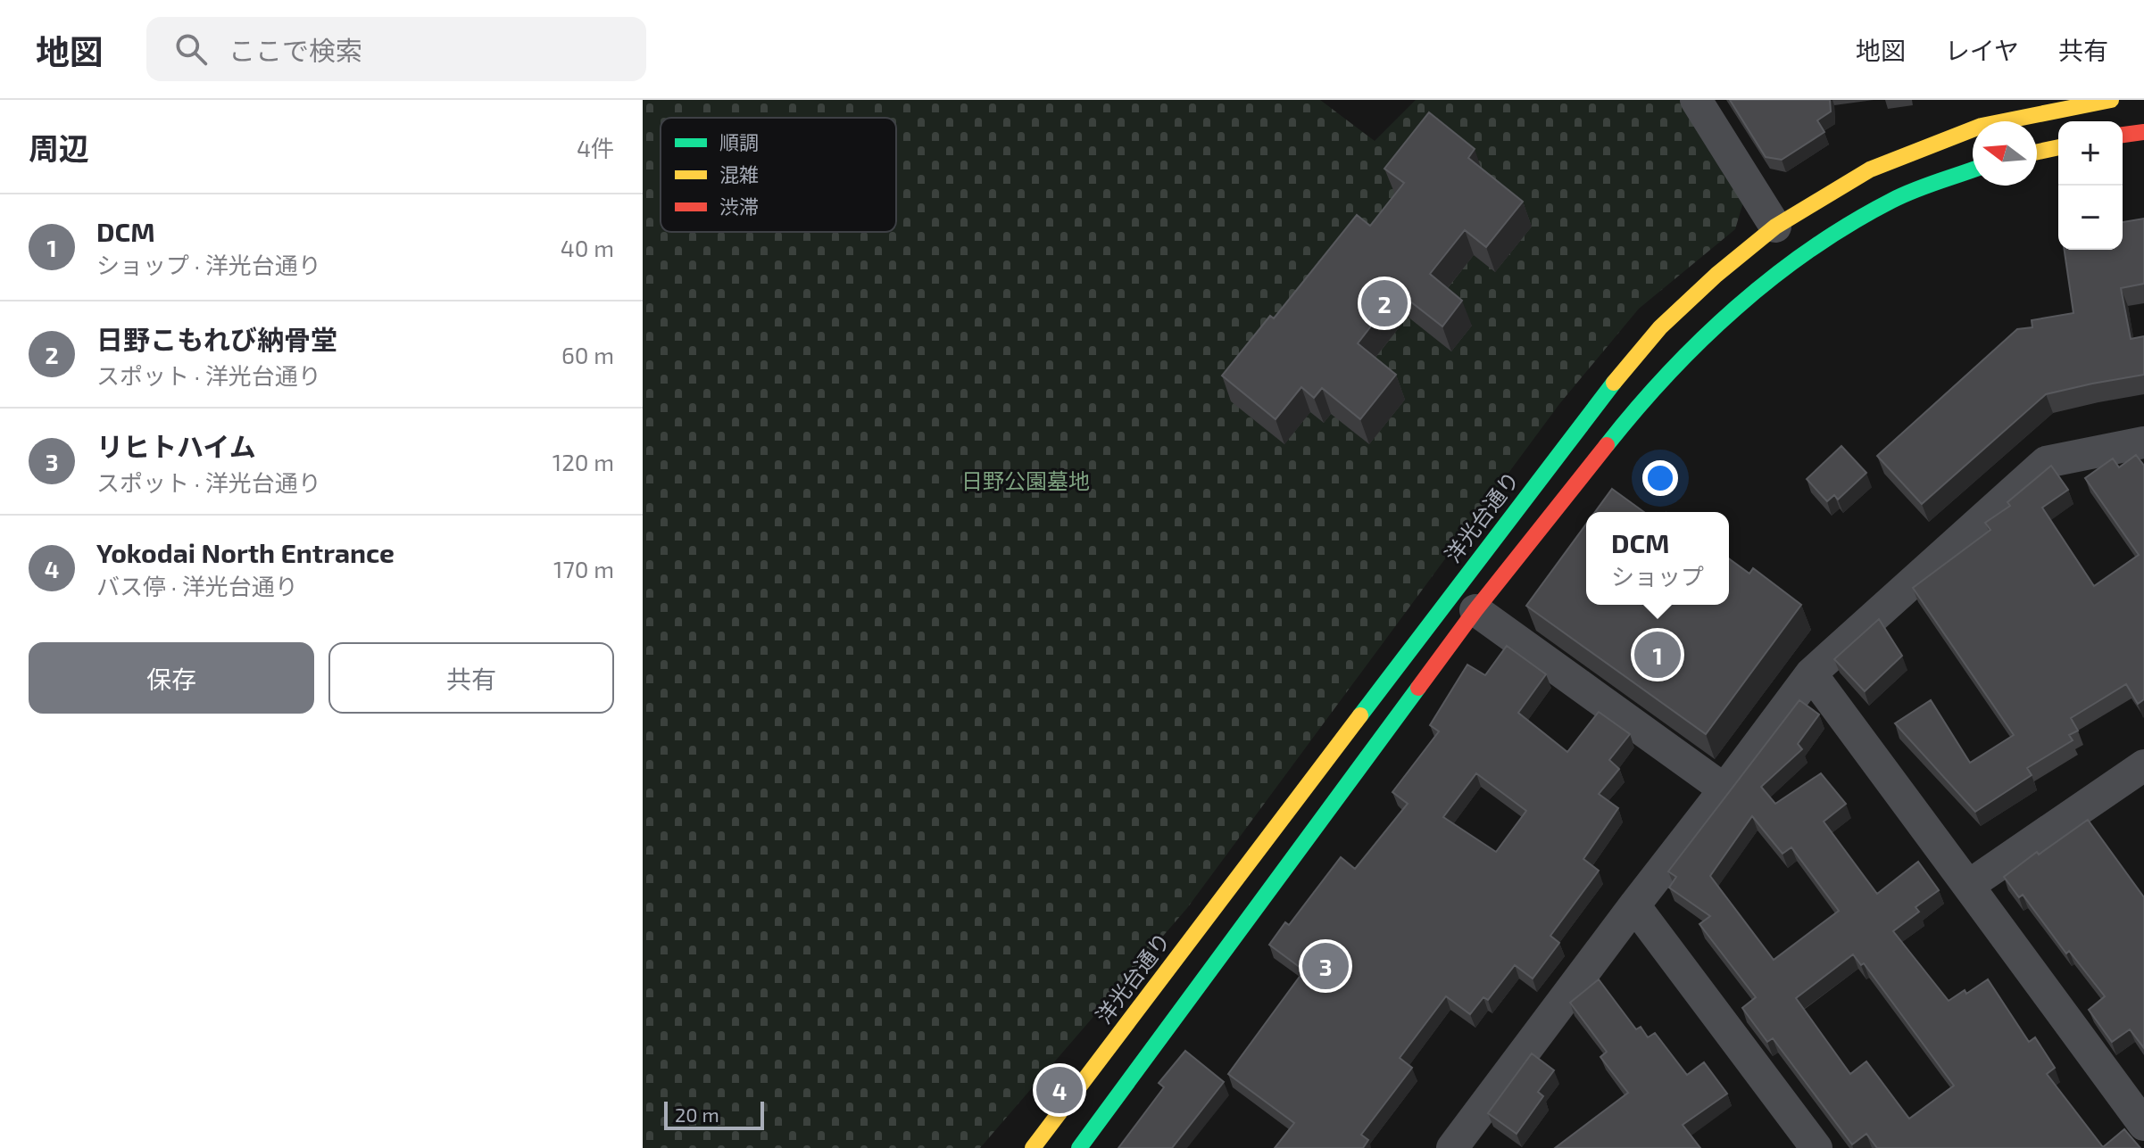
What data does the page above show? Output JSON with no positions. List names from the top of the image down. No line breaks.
{"streets":{"street":["洋光台通り"]},"parks":["日野公園墓地"],"legend":["順調","混雑","渋滞"],"scale_bar":"20 m","north":"left","page":{"header":"地図","search":"ここで検索","nav":["地図","レイヤ","共有"],"heading":["周辺","4件"],"map_buttons":["+","−"],"list":[{"mark":"1","name":"DCM","note":"ショップ · 洋光台通り","value":"40 m"},{"mark":"2","name":"日野こもれび納骨堂","note":"スポット · 洋光台通り","value":"60 m"},{"mark":"3","name":"リヒトハイム","note":"スポット · 洋光台通り","value":"120 m"},{"mark":"4","name":"Yokodai North Entrance","note":"バス停 · 洋光台通り","value":"170 m"}],"pins":["2","1","3","4"],"popup":["DCM","ショップ"],"buttons":["保存","共有"],"scale":"20 m"}}
